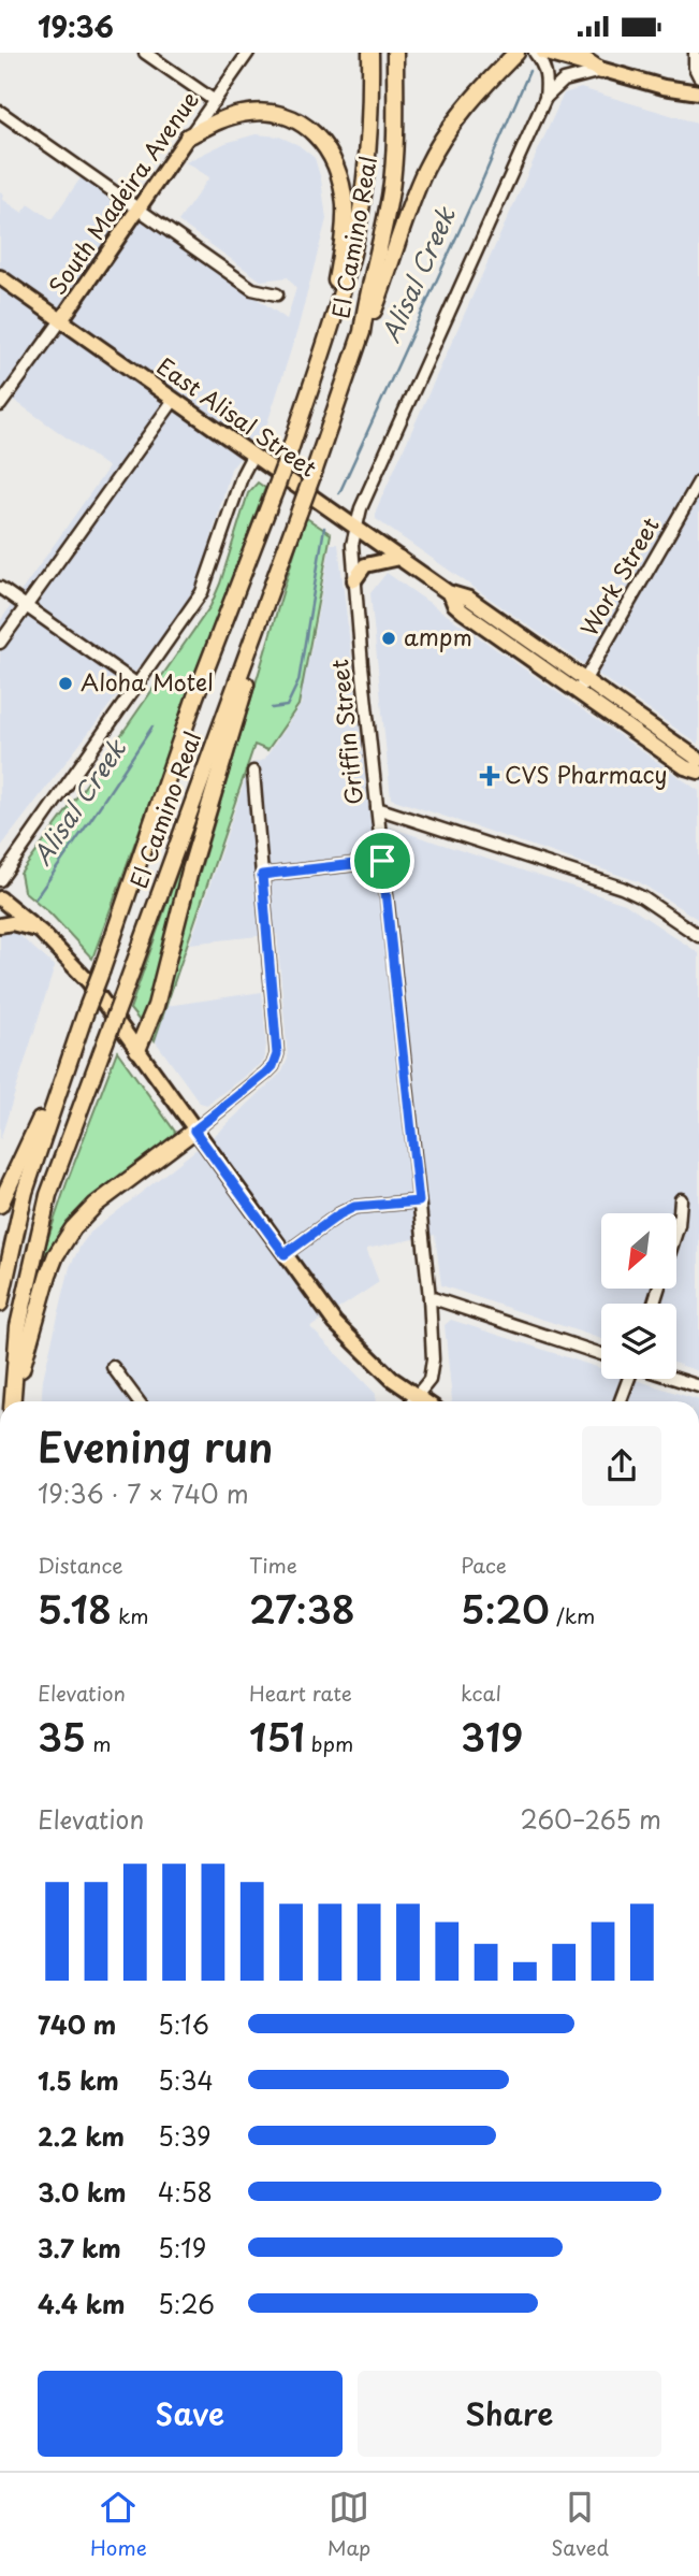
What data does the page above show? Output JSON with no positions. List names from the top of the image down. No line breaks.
{"streets":{"highway":["El Camino Real"],"main road":["South Madeira Avenue","East Alisal Street"],"street":["Work Street","Griffin Street"]},"crossings":[["South Madeira Avenue","East Alisal Street"],["East Alisal Street","Work Street"],["East Alisal Street","Griffin Street"]],"water":["Alisal Creek"],"places":{"other":["ampm","Aloha Motel"],"health":["CVS Pharmacy"]},"north":"bottom left","page":{"status":"19:36","heading":["Evening run","19:36 · 7 × 740 m"],"stats":[["Distance","5.18 km"],["Time","27:38"],["Pace","5:20 /km"],["Elevation","35 m"],["Heart rate","151 bpm"],["kcal","319"]],"chart":["Elevation","260–265 m"],"list":[{"name":"740 m","note":"5:16"},{"name":"1.5 km","note":"5:34"},{"name":"2.2 km","note":"5:39"},{"name":"3.0 km","note":"4:58"},{"name":"3.7 km","note":"5:19"},{"name":"4.4 km","note":"5:26"}],"buttons":["Save","Share"],"tabs":["Home","Map","Saved"]}}
